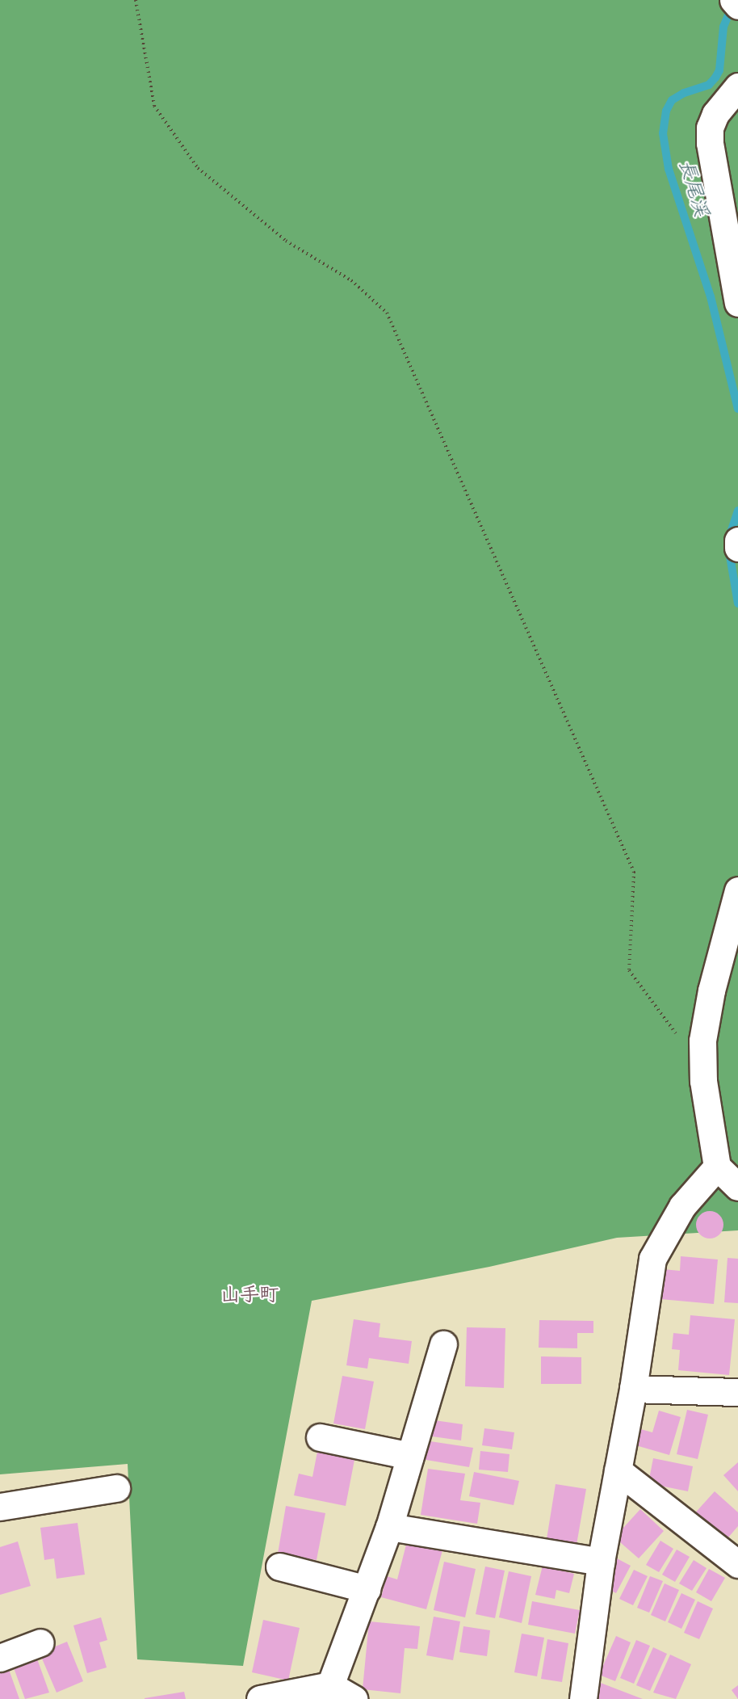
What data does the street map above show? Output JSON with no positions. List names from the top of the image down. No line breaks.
{"districts":["山手町"],"water":["長尾渓"]}
